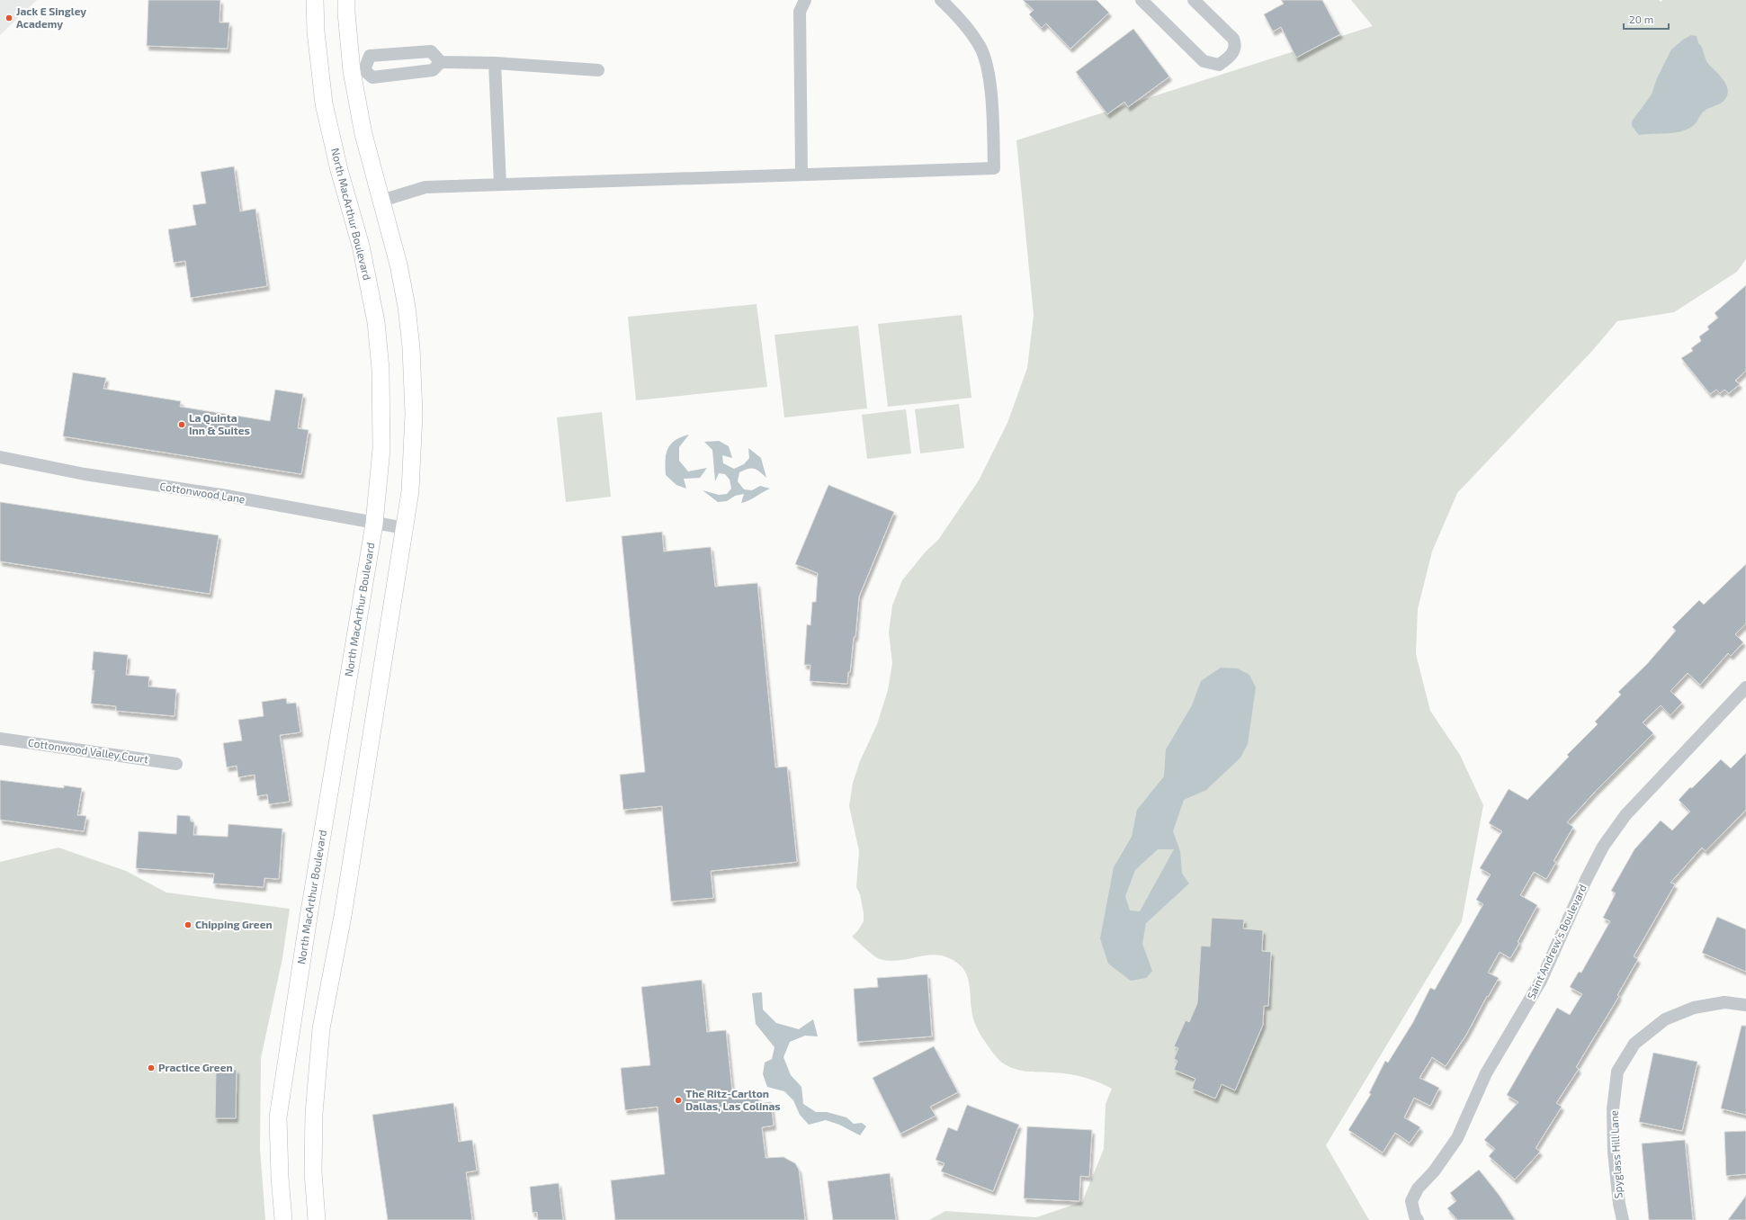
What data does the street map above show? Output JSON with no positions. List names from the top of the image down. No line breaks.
{"streets":{"main road":["North MacArthur Boulevard"],"street":["Cottonwood Lane","Cottonwood Valley Court","Saint Andrew's Boulevard","Spyglass Hill Lane"]},"crossings":[["North MacArthur Boulevard","Cottonwood Lane"]],"places":["Jack E Singley Academy","La Quinta Inn & Suites","Chipping Green","Practice Green","The Ritz-Carlton Dallas, Las Colinas"],"scale_bar":"20 m"}
